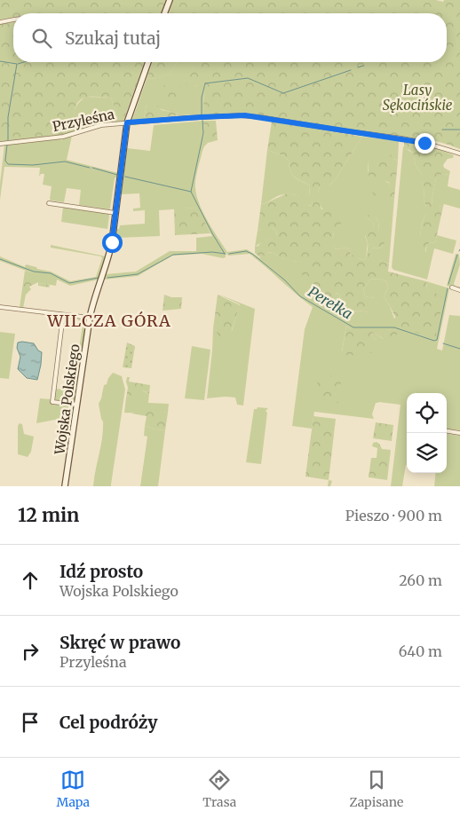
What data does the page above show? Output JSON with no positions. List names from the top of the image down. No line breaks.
{"streets":{"street":["Przyleśna","Wojska Polskiego"]},"crossings":[["Przyleśna","Wojska Polskiego"]],"districts":["WILCZA GÓRA"],"water":["Perełka"],"parks":["Lasy Sękocińskie"],"page":{"search":"Szukaj tutaj","heading":["12 min","Pieszo · 900 m"],"list":[["Idź prosto","Wojska Polskiego","260 m"],["Skręć w prawo","Przyleśna","640 m"],"Cel podróży"],"nav":["Mapa","Trasa","Zapisane"]}}
